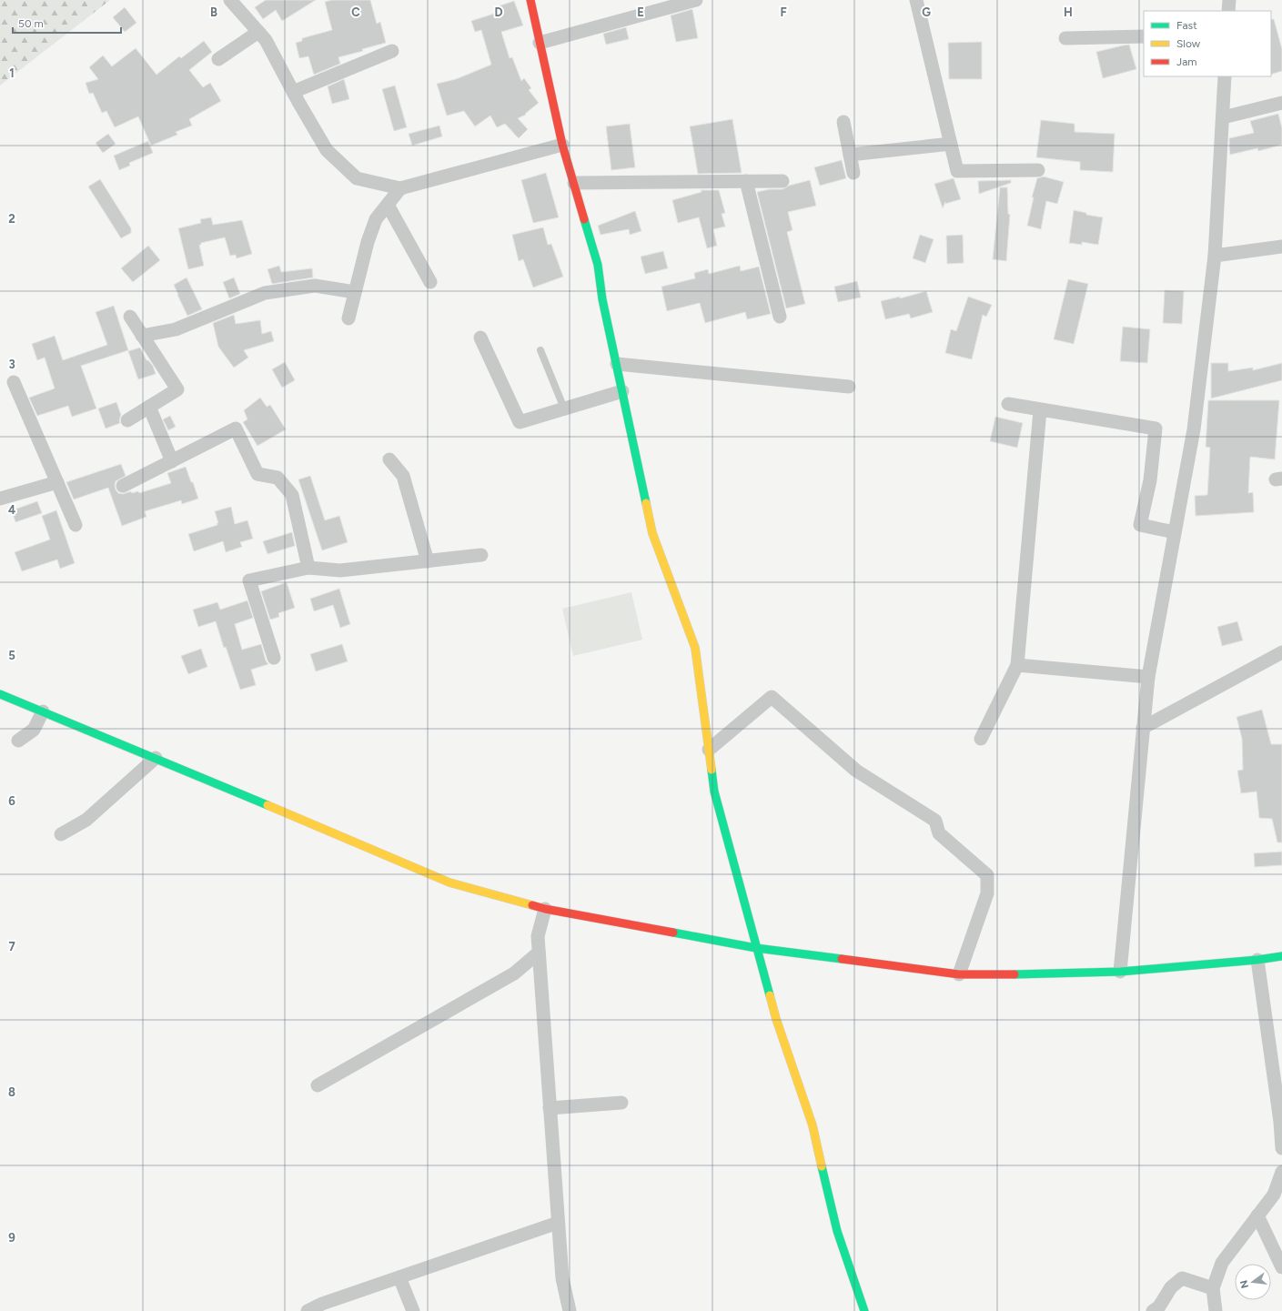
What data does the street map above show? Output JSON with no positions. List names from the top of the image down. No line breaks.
{"legend":["Fast","Slow","Jam"],"scale_bar":"50 m","north":"left","grid":{"columns":["B","C","D","E","F","G","H"],"rows":["1","2","3","4","5","6","7","8","9"]}}
